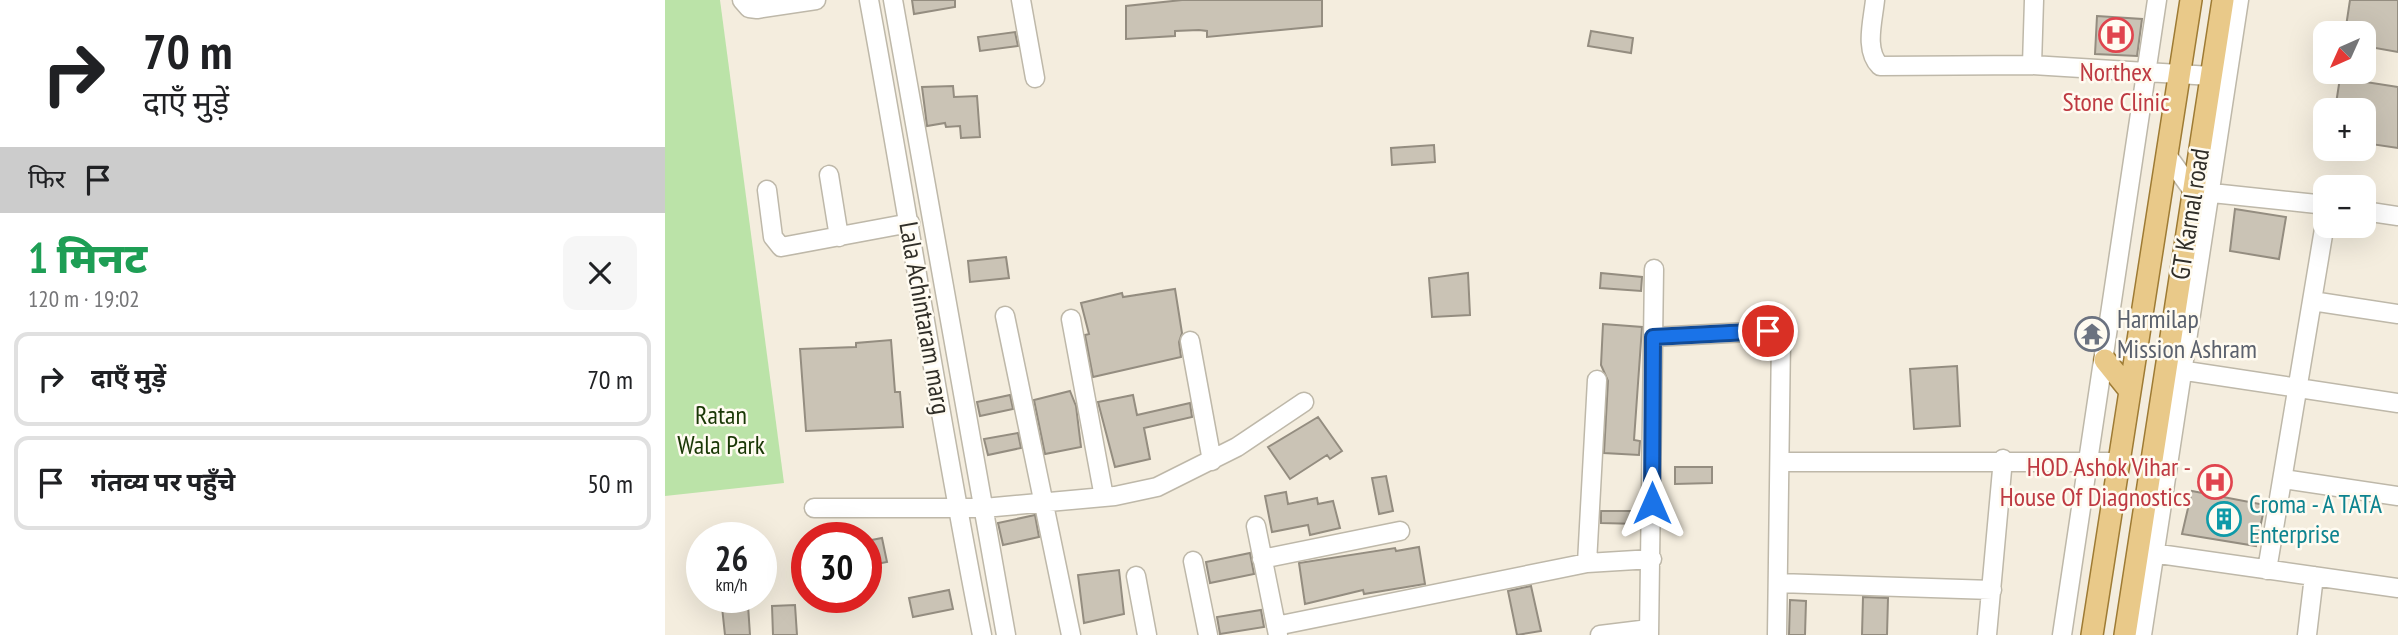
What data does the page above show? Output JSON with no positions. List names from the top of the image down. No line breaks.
{"streets":{"main road":["GT Karnal road"],"street":["Lala Achintaram marg"]},"parks":["Ratan Wala Park"],"places":{"hospital":["Northex Stone Clinic","HOD Ashok Vihar - House Of Diagnostics"],"temple":["Harmilap Mission Ashram"],"building":["Croma - A TATA Enterprise"]},"north":"bottom left","page":{"turn":["70 m","दाएँ मुड़ें"],"map_buttons":["+","−"],"then":"फिर","heading":["1 मिनट","120 m · 19:02"],"list":[{"name":"दाएँ मुड़ें","value":"70 m"},{"name":"गंतव्य पर पहुँचे","value":"50 m"}],"speed":"26 km/h","limit":"30"}}
